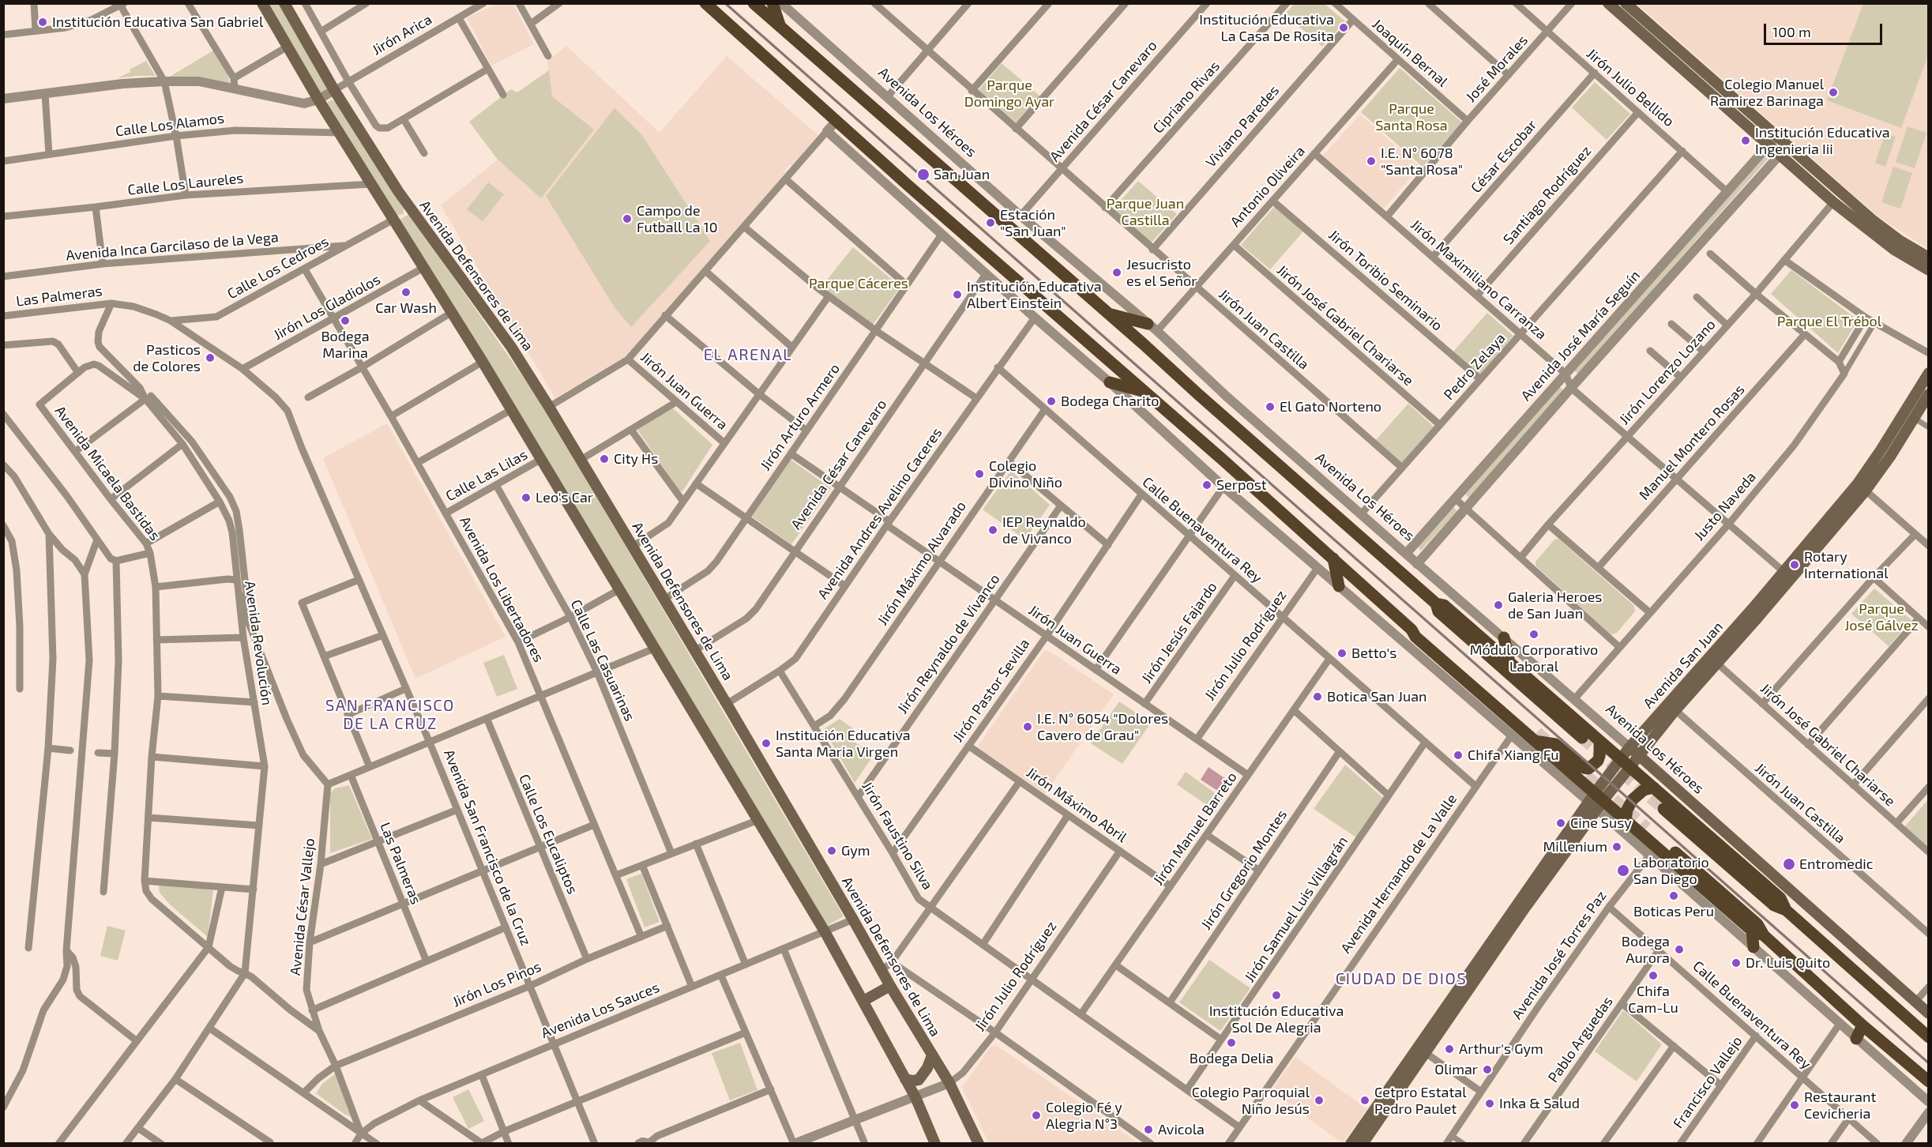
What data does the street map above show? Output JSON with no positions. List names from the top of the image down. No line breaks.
{"streets":{"main road":["Avenida Los Héroes","Avenida Defensores de Lima","Avenida San Juan"],"street":["Jirón Arica","Joaquín Bernal","José Morales","Jirón Julio Bellido","Cipriano Rivas","Avenida César Canevaro","Calle Los Alamos","Viviano Paredes","César Escobar","Calle Los Laureles","Antonio Oliveira","Santiago Rodríguez","Avenida Inca Garcilaso de la Vega","Calle Los Cedroes","Jirón Maximiliano Carranza","Jirón Toribio Seminario","Las Palmeras","Jirón Los Gladiolos","Jirón José Gabriel Chariarse","Jirón Juan Castilla","Avenida José María Seguín","Pedro Zelaya","Jirón Lorenzo Lozano","Jirón Juan Guerra","Jirón Arturo Armero","Manuel Montero Rosas","Avenida Micaela Bastidas","Calle Las Lilas","Justo Naveda","Avenida Andres Avelino Caceres","Calle Buenaventura Rey","Jirón Máximo Alvarado","Avenida Los Libertadores","Jirón Jesús Fajardo","Avenida Revolución","Jirón Reynaldo de Vivanco","Jirón Julio Rodríguez","Calle Las Casuarinas","Jirón Pastor Sevilla","Jirón Máximo Abril","Jirón Manuel Barreto","Calle Los Eucaliptos","Jirón Faustino Silva","Avenida San Francisco de la Cruz","Jirón Gregorio Montes","Avenida Hernando de La Valle","Avenida César Vallejo","Jirón Samuel Luis Villagrán","Avenida José Torres Paz","Jirón Los Pinos","Avenida Los Sauces","Pablo Arguedas","Francisco Vallejo"]},"crossings":[["Jirón Arica","Avenida Defensores de Lima"],["Joaquín Bernal","José Morales"],["Joaquín Bernal","Viviano Paredes"],["Joaquín Bernal","Antonio Oliveira"],["José Morales","Jirón Julio Bellido"],["José Morales","Jirón Maximiliano Carranza"],["Jirón Julio Bellido","César Escobar"],["Jirón Julio Bellido","Santiago Rodríguez"],["Jirón Julio Bellido","Avenida José María Seguín"],["Jirón Julio Bellido","Pedro Zelaya"],["Cipriano Rivas","Jirón Juan Castilla"],["Avenida César Canevaro","Avenida Los Héroes"],["Avenida César Canevaro","Avenida Defensores de Lima"],["Avenida César Canevaro","Jirón Juan Castilla"],["Avenida César Canevaro","Jirón Juan Guerra"],["Avenida Los Héroes","Antonio Oliveira"],["Avenida Los Héroes","Avenida José María Seguín"],["Avenida Los Héroes","Pedro Zelaya"],["Avenida Los Héroes","Justo Naveda"],["Avenida Los Héroes","Avenida San Juan"],["Viviano Paredes","Jirón Juan Castilla"],["César Escobar","Jirón Maximiliano Carranza"],["Antonio Oliveira","Jirón Maximiliano Carranza"],["Antonio Oliveira","Jirón Toribio Seminario"],["Antonio Oliveira","Jirón José Gabriel Chariarse"],["Antonio Oliveira","Jirón Juan Castilla"],["Santiago Rodríguez","Jirón Maximiliano Carranza"],["Avenida Inca Garcilaso de la Vega","Calle Los Cedroes"],["Calle Los Cedroes","Las Palmeras"],["Calle Los Cedroes","Avenida Los Libertadores"],["Avenida Defensores de Lima","Jirón Arturo Armero"],["Avenida Defensores de Lima","Avenida Andres Avelino Caceres"],["Avenida Defensores de Lima","Jirón Julio Rodríguez"],["Avenida Defensores de Lima","Avenida Los Sauces"],["Jirón Maximiliano Carranza","Avenida José María Seguín"],["Jirón Maximiliano Carranza","Pedro Zelaya"],["Jirón Maximiliano Carranza","Jirón Lorenzo Lozano"],["Jirón Maximiliano Carranza","Manuel Montero Rosas"],["Jirón Maximiliano Carranza","Justo Naveda"],["Jirón Maximiliano Carranza","Avenida San Juan"],["Jirón Toribio Seminario","Pedro Zelaya"],["Las Palmeras","Jirón Los Gladiolos"],["Las Palmeras","Avenida San Francisco de la Cruz"],["Jirón Los Gladiolos","Avenida Los Libertadores"],["Jirón Los Gladiolos","Avenida San Francisco de la Cruz"],["Jirón José Gabriel Chariarse","Pedro Zelaya"],["Jirón José Gabriel Chariarse","Avenida San Juan"],["Jirón Juan Castilla","Pedro Zelaya"],["Jirón Juan Castilla","Avenida San Juan"],["Jirón Juan Guerra","Jirón Arturo Armero"],["Jirón Juan Guerra","Avenida Andres Avelino Caceres"],["Jirón Juan Guerra","Jirón Máximo Alvarado"],["Jirón Juan Guerra","Jirón Jesús Fajardo"],["Jirón Juan Guerra","Jirón Reynaldo de Vivanco"],["Jirón Juan Guerra","Jirón Julio Rodríguez"],["Jirón Juan Guerra","Jirón Pastor Sevilla"],["Jirón Juan Guerra","Jirón Manuel Barreto"],["Avenida Micaela Bastidas","Avenida Revolución"],["Calle Las Lilas","Avenida Los Libertadores"],["Calle Las Lilas","Calle Las Casuarinas"],["Avenida Andres Avelino Caceres","Calle Buenaventura Rey"],["Avenida Andres Avelino Caceres","Jirón Faustino Silva"],["Calle Buenaventura Rey","Jirón Máximo Alvarado"],["Calle Buenaventura Rey","Jirón Jesús Fajardo"],["Calle Buenaventura Rey","Jirón Julio Rodríguez"],["Calle Buenaventura Rey","Jirón Pastor Sevilla"],["Calle Buenaventura Rey","Jirón Manuel Barreto"],["Calle Buenaventura Rey","Avenida Hernando de La Valle"],["Calle Buenaventura Rey","Jirón Samuel Luis Villagrán"],["Calle Buenaventura Rey","Avenida José Torres Paz"],["Calle Buenaventura Rey","Pablo Arguedas"],["Calle Buenaventura Rey","Francisco Vallejo"],["Jirón Máximo Alvarado","Jirón Faustino Silva"],["Avenida Los Libertadores","Jirón Los Pinos"],["Jirón Reynaldo de Vivanco","Jirón Faustino Silva"],["Jirón Julio Rodríguez","Jirón Máximo Abril"],["Jirón Julio Rodríguez","Jirón Faustino Silva"],["Jirón Pastor Sevilla","Jirón Máximo Abril"],["Jirón Pastor Sevilla","Jirón Faustino Silva"],["Jirón Máximo Abril","Jirón Manuel Barreto"],["Jirón Manuel Barreto","Jirón Faustino Silva"],["Calle Los Eucaliptos","Jirón Los Pinos"],["Jirón Faustino Silva","Avenida Hernando de La Valle"],["Jirón Faustino Silva","Jirón Samuel Luis Villagrán"],["Avenida San Francisco de la Cruz","Jirón Los Pinos"],["Avenida San Francisco de la Cruz","Avenida Los Sauces"],["Avenida César Vallejo","Jirón Los Pinos"],["Avenida César Vallejo","Avenida Los Sauces"]],"districts":["EL ARENAL","SAN FRANCISCO DE LA CRUZ","CIUDAD DE DIOS"],"parks":["Parque Domingo Ayar","Parque Santa Rosa","Parque Juan Castilla","Parque Cáceres","Parque El Trébol","Parque José Gálvez"],"places":["Institución Educativa San Gabriel","Institución Educativa La Casa De Rosita","Colegio Manuel Ramirez Barinaga","Institución Educativa Ingenieria Iii","I.E. N° 6078 \"Santa Rosa\"","San Juan","Campo de Futball La 10","Estación \"San Juan\"","Jesucristo es el Señor","Car Wash","Institución Educativa Albert Einstein","Bodega Marina","Pasticos de Colores","Bodega Charito","El Gato Norteno","City Hs","Colegio Divino Niño","Serpost","Leo's Car","IEP Reynaldo de Vivanco","Rotary International","Galeria Heroes de San Juan","Módulo Corporativo Laboral","Betto's","Botica San Juan","I.E. N° 6054 \"Dolores Cavero de Grau\"","Institución Educativa Santa Maria Virgen","Chifa Xiang Fu","Cine Susy","Millenium","Gym","Entromedic","Laboratorio San Diego","Boticas Peru","Bodega Aurora","Dr. Luis Quito","Chifa Cam-Lu","Institución Educativa Sol De Alegria","Bodega Delia","Arthur's Gym","Olimar","Colegio Parroquial Niño Jesús","Cetpro Estatal Pedro Paulet","Inka & Salud","Restaurant Cevicheria","Colegio Fé y Alegria N°3","Avicola"],"scale_bar":"100 m"}
